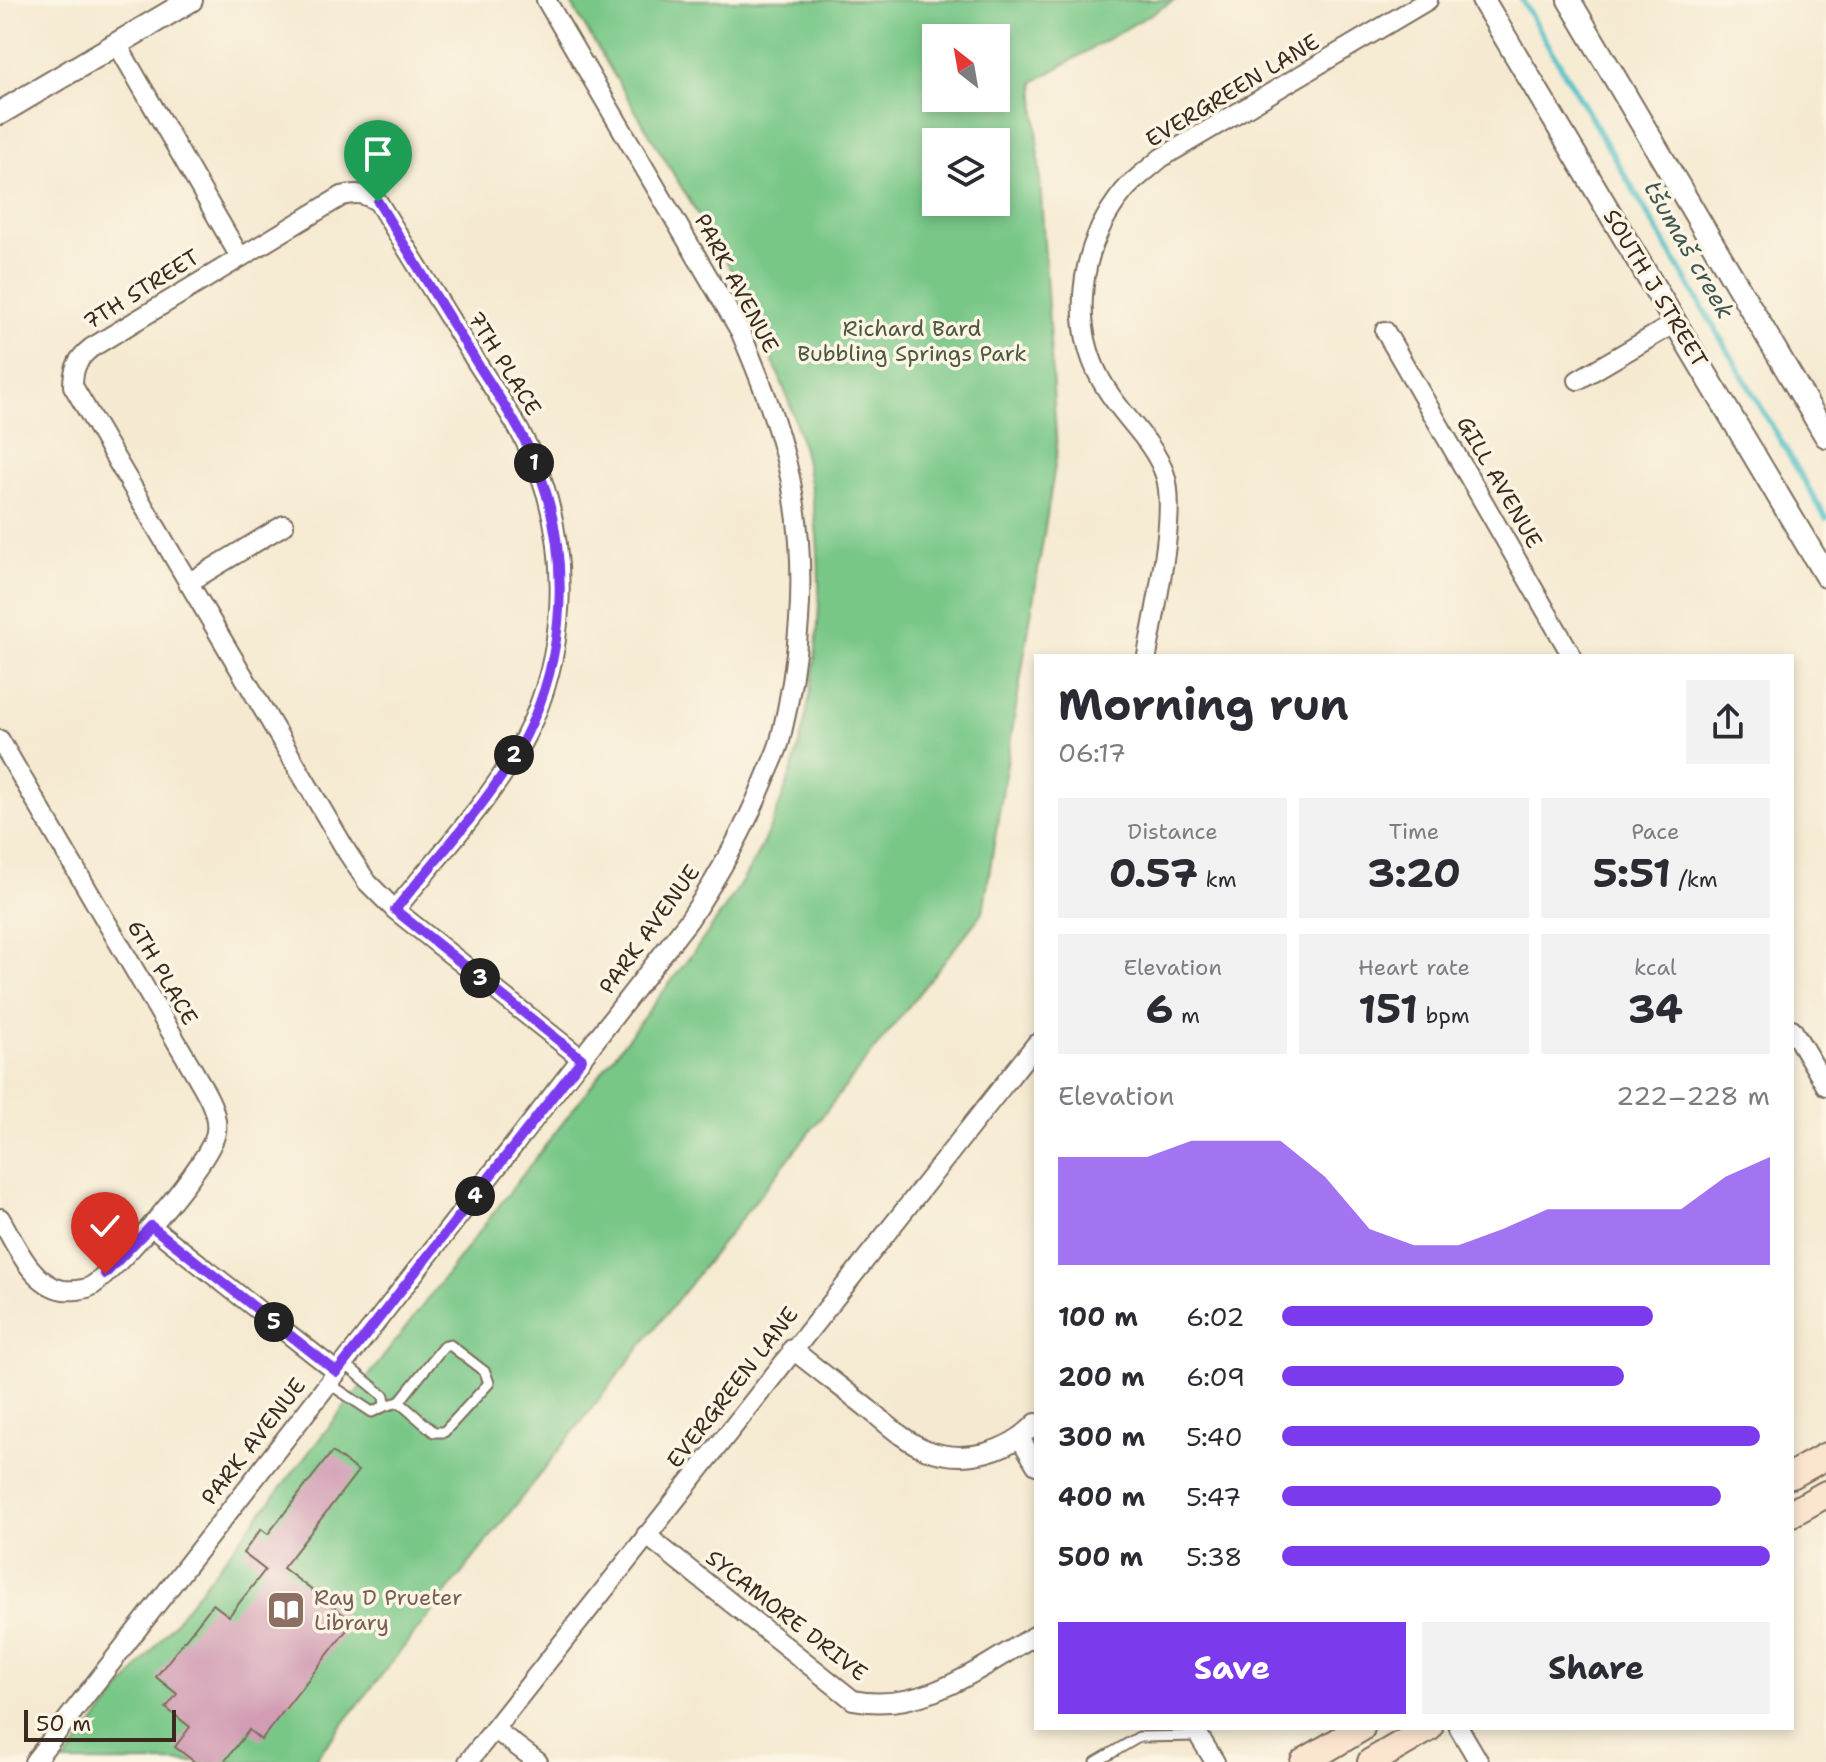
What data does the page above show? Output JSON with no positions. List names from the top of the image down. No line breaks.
{"streets":{"street":["EVERGREEN LANE","PARK AVENUE","SOUTH J STREET","7TH STREET","7TH PLACE","GILL AVENUE","6TH PLACE","SYCAMORE DRIVE"]},"crossings":[["EVERGREEN LANE","SYCAMORE DRIVE"],["PARK AVENUE","7TH STREET"],["7TH STREET","7TH PLACE"]],"water":["tšumaš creek"],"parks":["Richard Bard Bubbling Springs Park"],"places":{"library":["Ray D Prueter Library"]},"scale_bar":"50 m","north":"top left","page":{"pins":["1","2","3","4","5"],"heading":["Morning run","06:17"],"stats":[["Distance","0.57 km"],["Time","3:20"],["Pace","5:51 /km"],["Elevation","6 m"],["Heart rate","151 bpm"],["kcal","34"]],"chart":["Elevation","222–228 m"],"list":[{"name":"100 m","note":"6:02"},{"name":"200 m","note":"6:09"},{"name":"300 m","note":"5:40"},{"name":"400 m","note":"5:47"},{"name":"500 m","note":"5:38"}],"buttons":["Save","Share"],"scale":"50 m"}}
